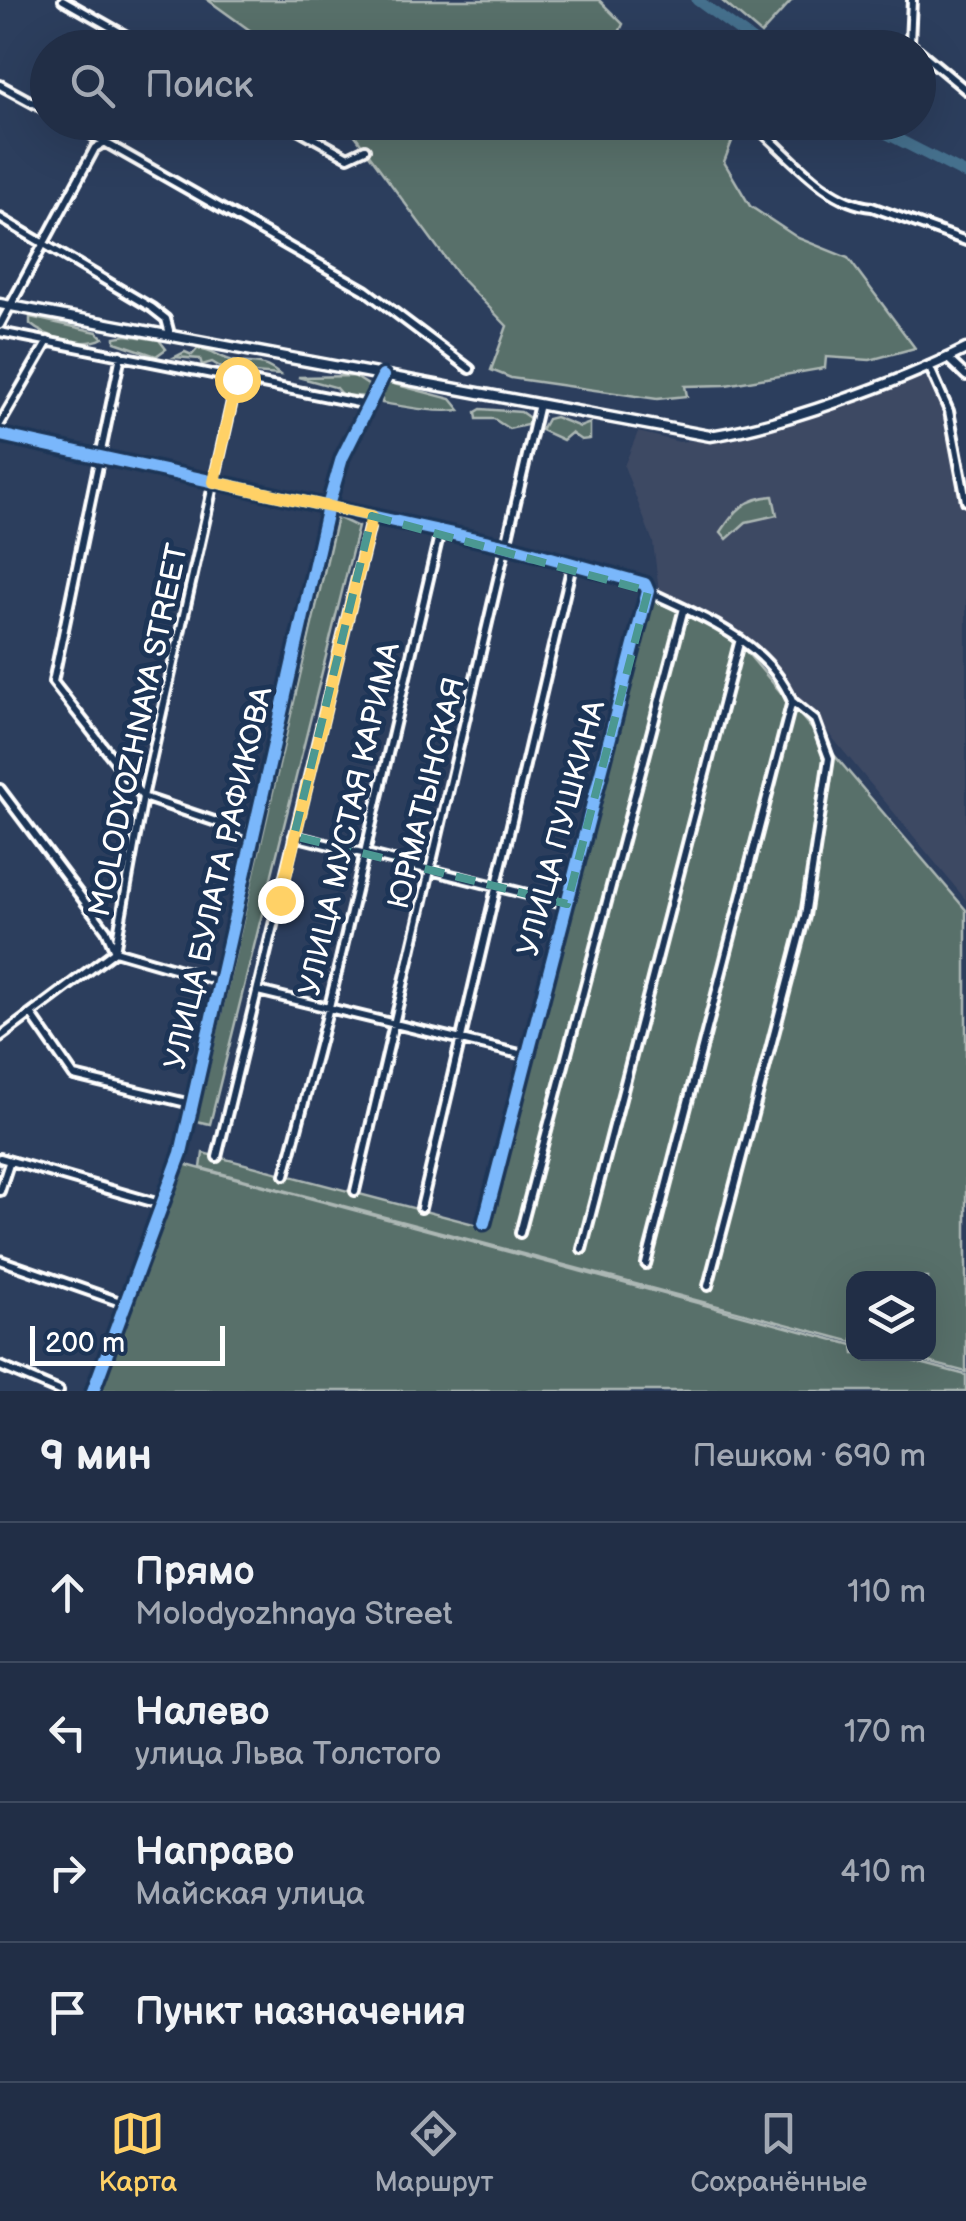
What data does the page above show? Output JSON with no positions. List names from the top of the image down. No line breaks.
{"streets":{"street":["MOLODYOZHNAYA STREET","ЮРМАТЫНСКАЯ","УЛИЦА МУСТАЯ КАРИМА","УЛИЦА ПУШКИНА","УЛИЦА БУЛАТА РАФИКОВА"]},"scale_bar":"200 m","page":{"search":"Поиск","scale":"200 m","heading":["9 мин","Пешком · 690 m"],"list":[["Прямо","Molodyozhnaya Street","110 m"],["Налево","улица Льва Толстого","170 m"],["Направо","Майская улица","410 m"],"Пункт назначения"],"nav":["Карта","Маршрут","Сохранённые"]}}
